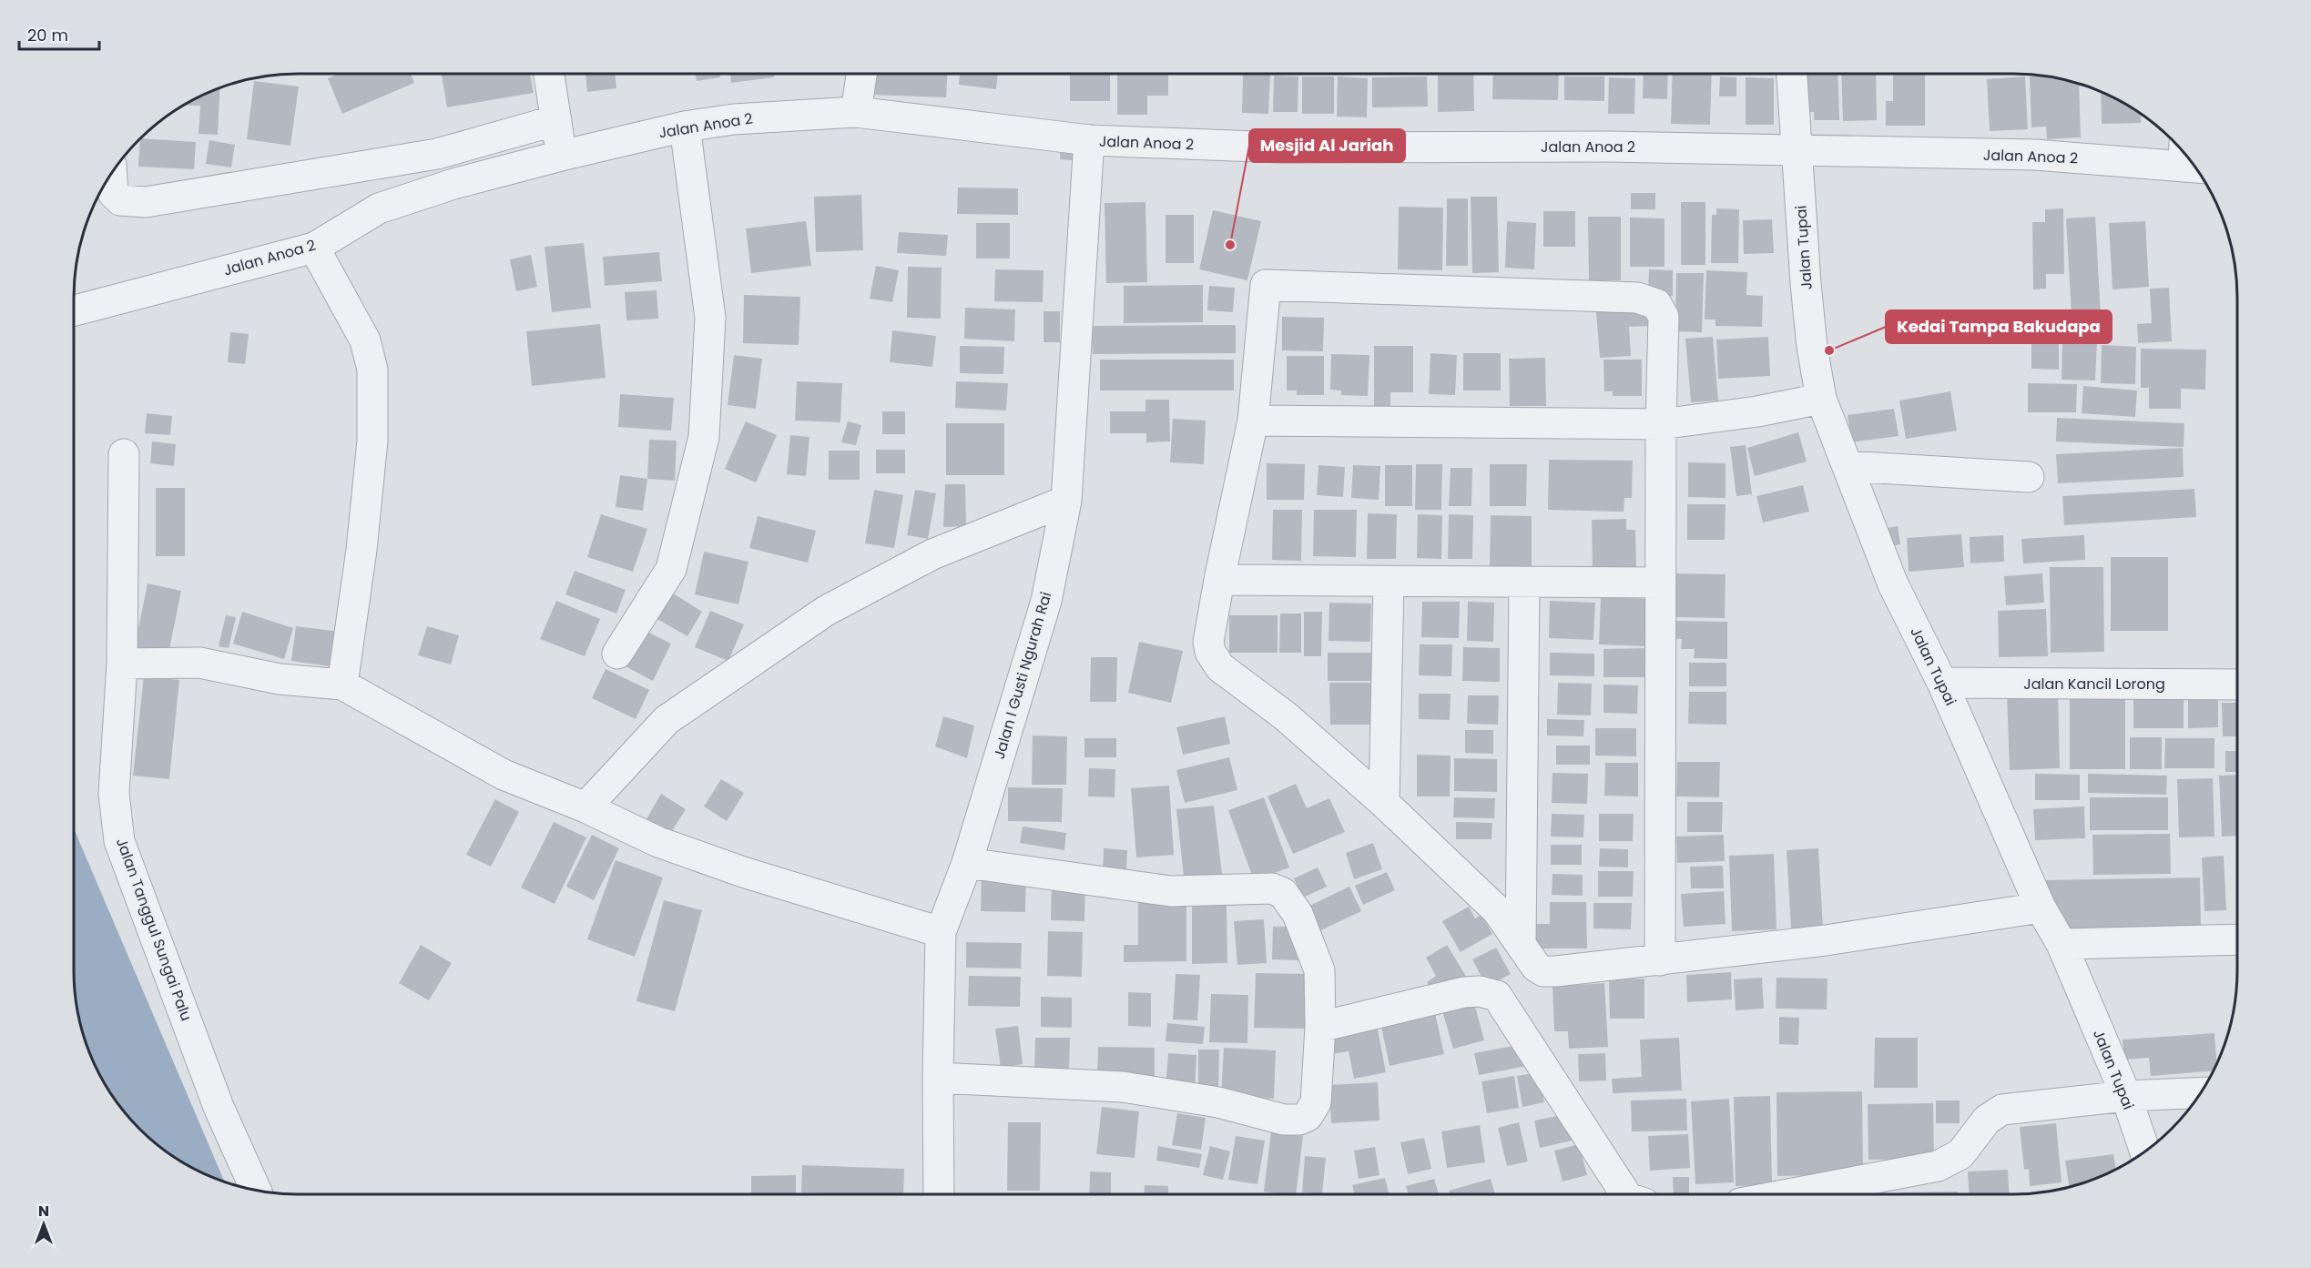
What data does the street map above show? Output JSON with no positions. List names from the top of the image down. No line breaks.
{"streets":{"street":["Jalan Anoa 2","Jalan Tupai","Jalan I Gusti Ngurah Rai","Jalan Kancil Lorong","Jalan Tanggul Sungai Palu"]},"crossings":[["Jalan Anoa 2","Jalan Tupai"],["Jalan Anoa 2","Jalan I Gusti Ngurah Rai"],["Jalan Tupai","Jalan Kancil Lorong"]],"places":["Mesjid Al Jariah","Kedai Tampa Bakudapa"],"scale_bar":"20 m","north":"top"}
